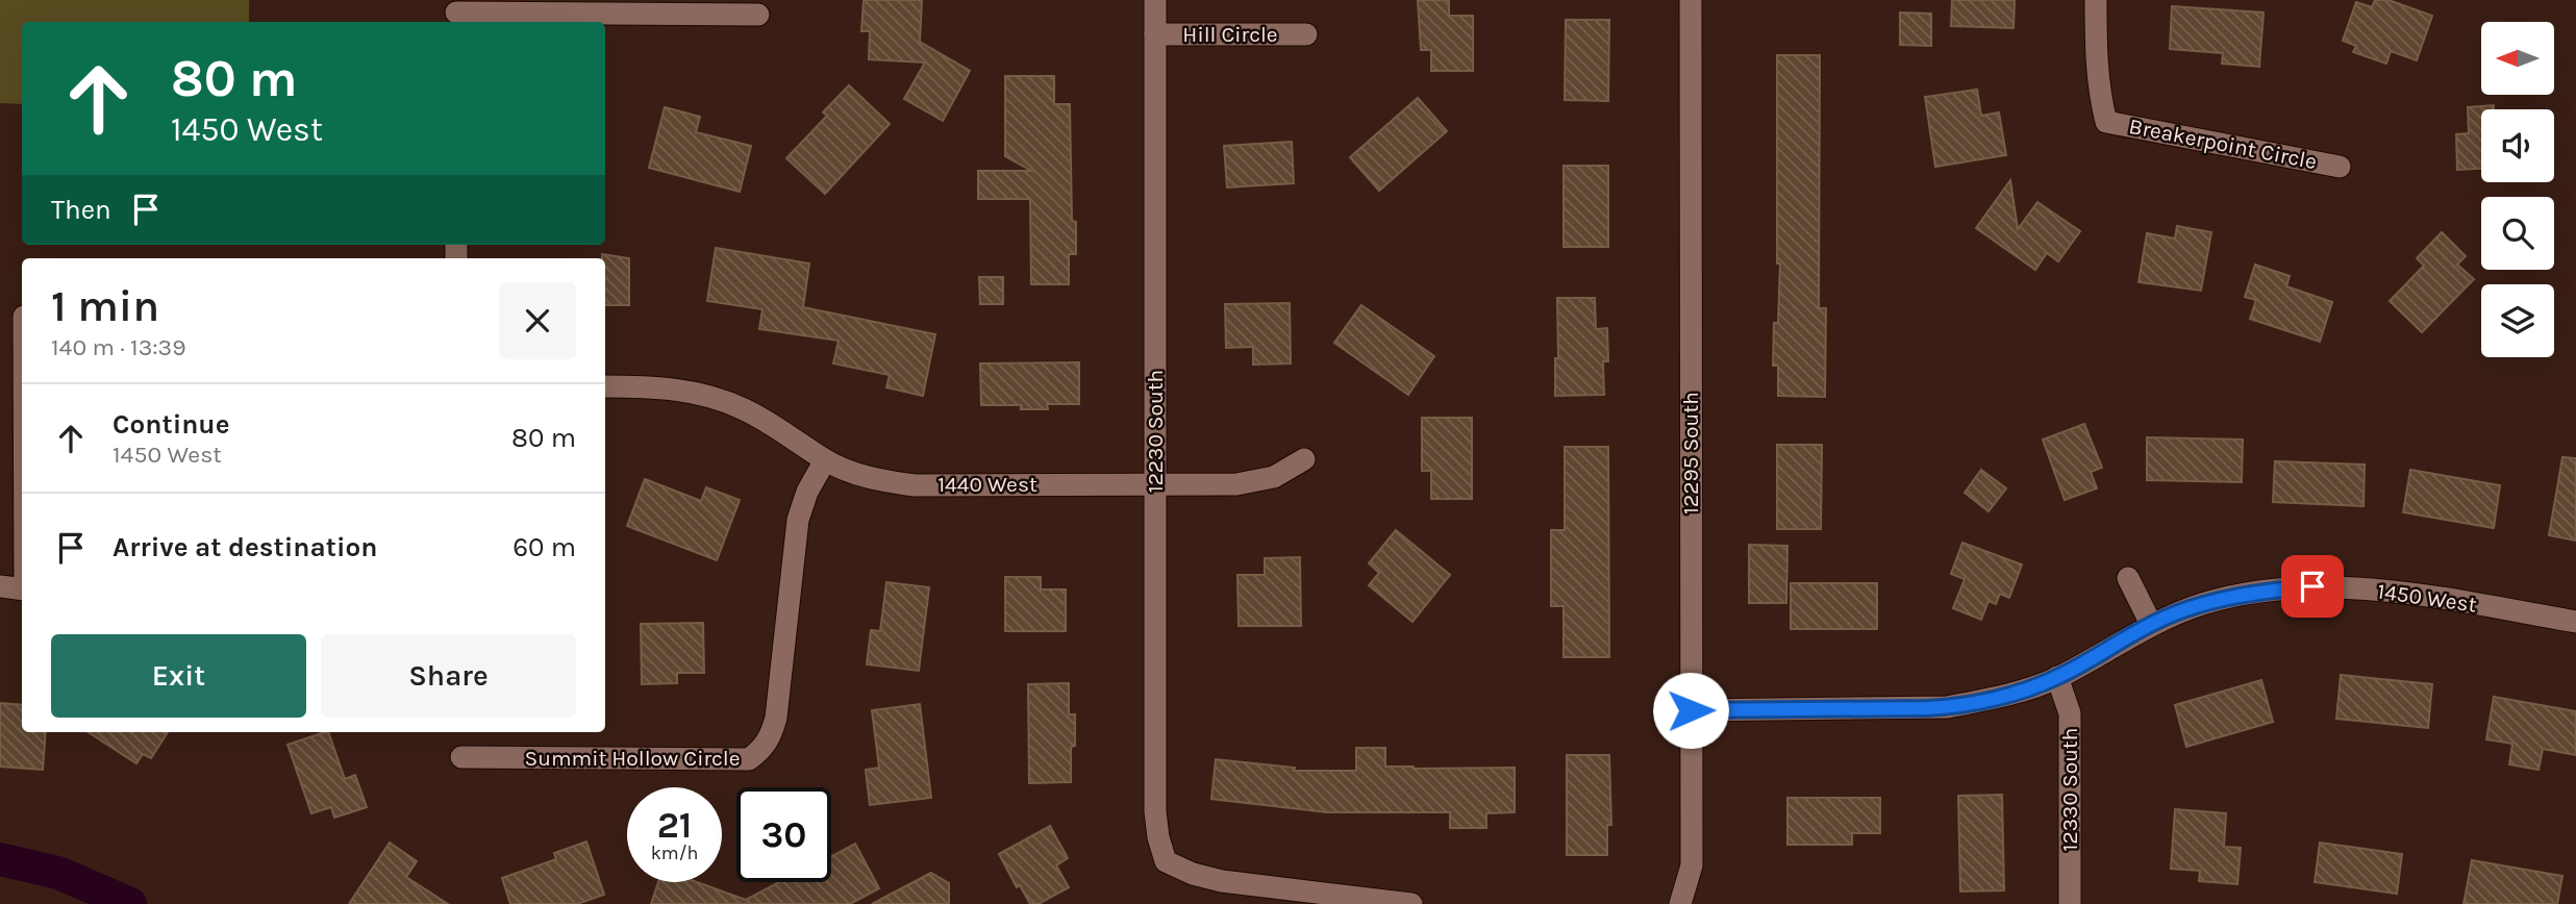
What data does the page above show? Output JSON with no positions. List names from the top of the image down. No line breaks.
{"streets":{"street":["Hill Circle","Breakerpoint Circle","12230 South","12295 South","1440 West","1450 West","Summit Hollow Circle","12330 South"]},"crossings":[["Hill Circle","12230 South"],["12230 South","1440 West"],["12295 South","1450 West"],["1440 West","Summit Hollow Circle"],["1450 West","12330 South"]],"north":"left","page":{"turn":["80 m","1450 West"],"then":"Then","heading":["1 min","140 m · 13:39"],"list":[{"name":"Continue","note":"1450 West","value":"80 m"},{"name":"Arrive at destination","value":"60 m"}],"buttons":["Exit","Share"],"speed":"21 km/h","limit":"30"}}
